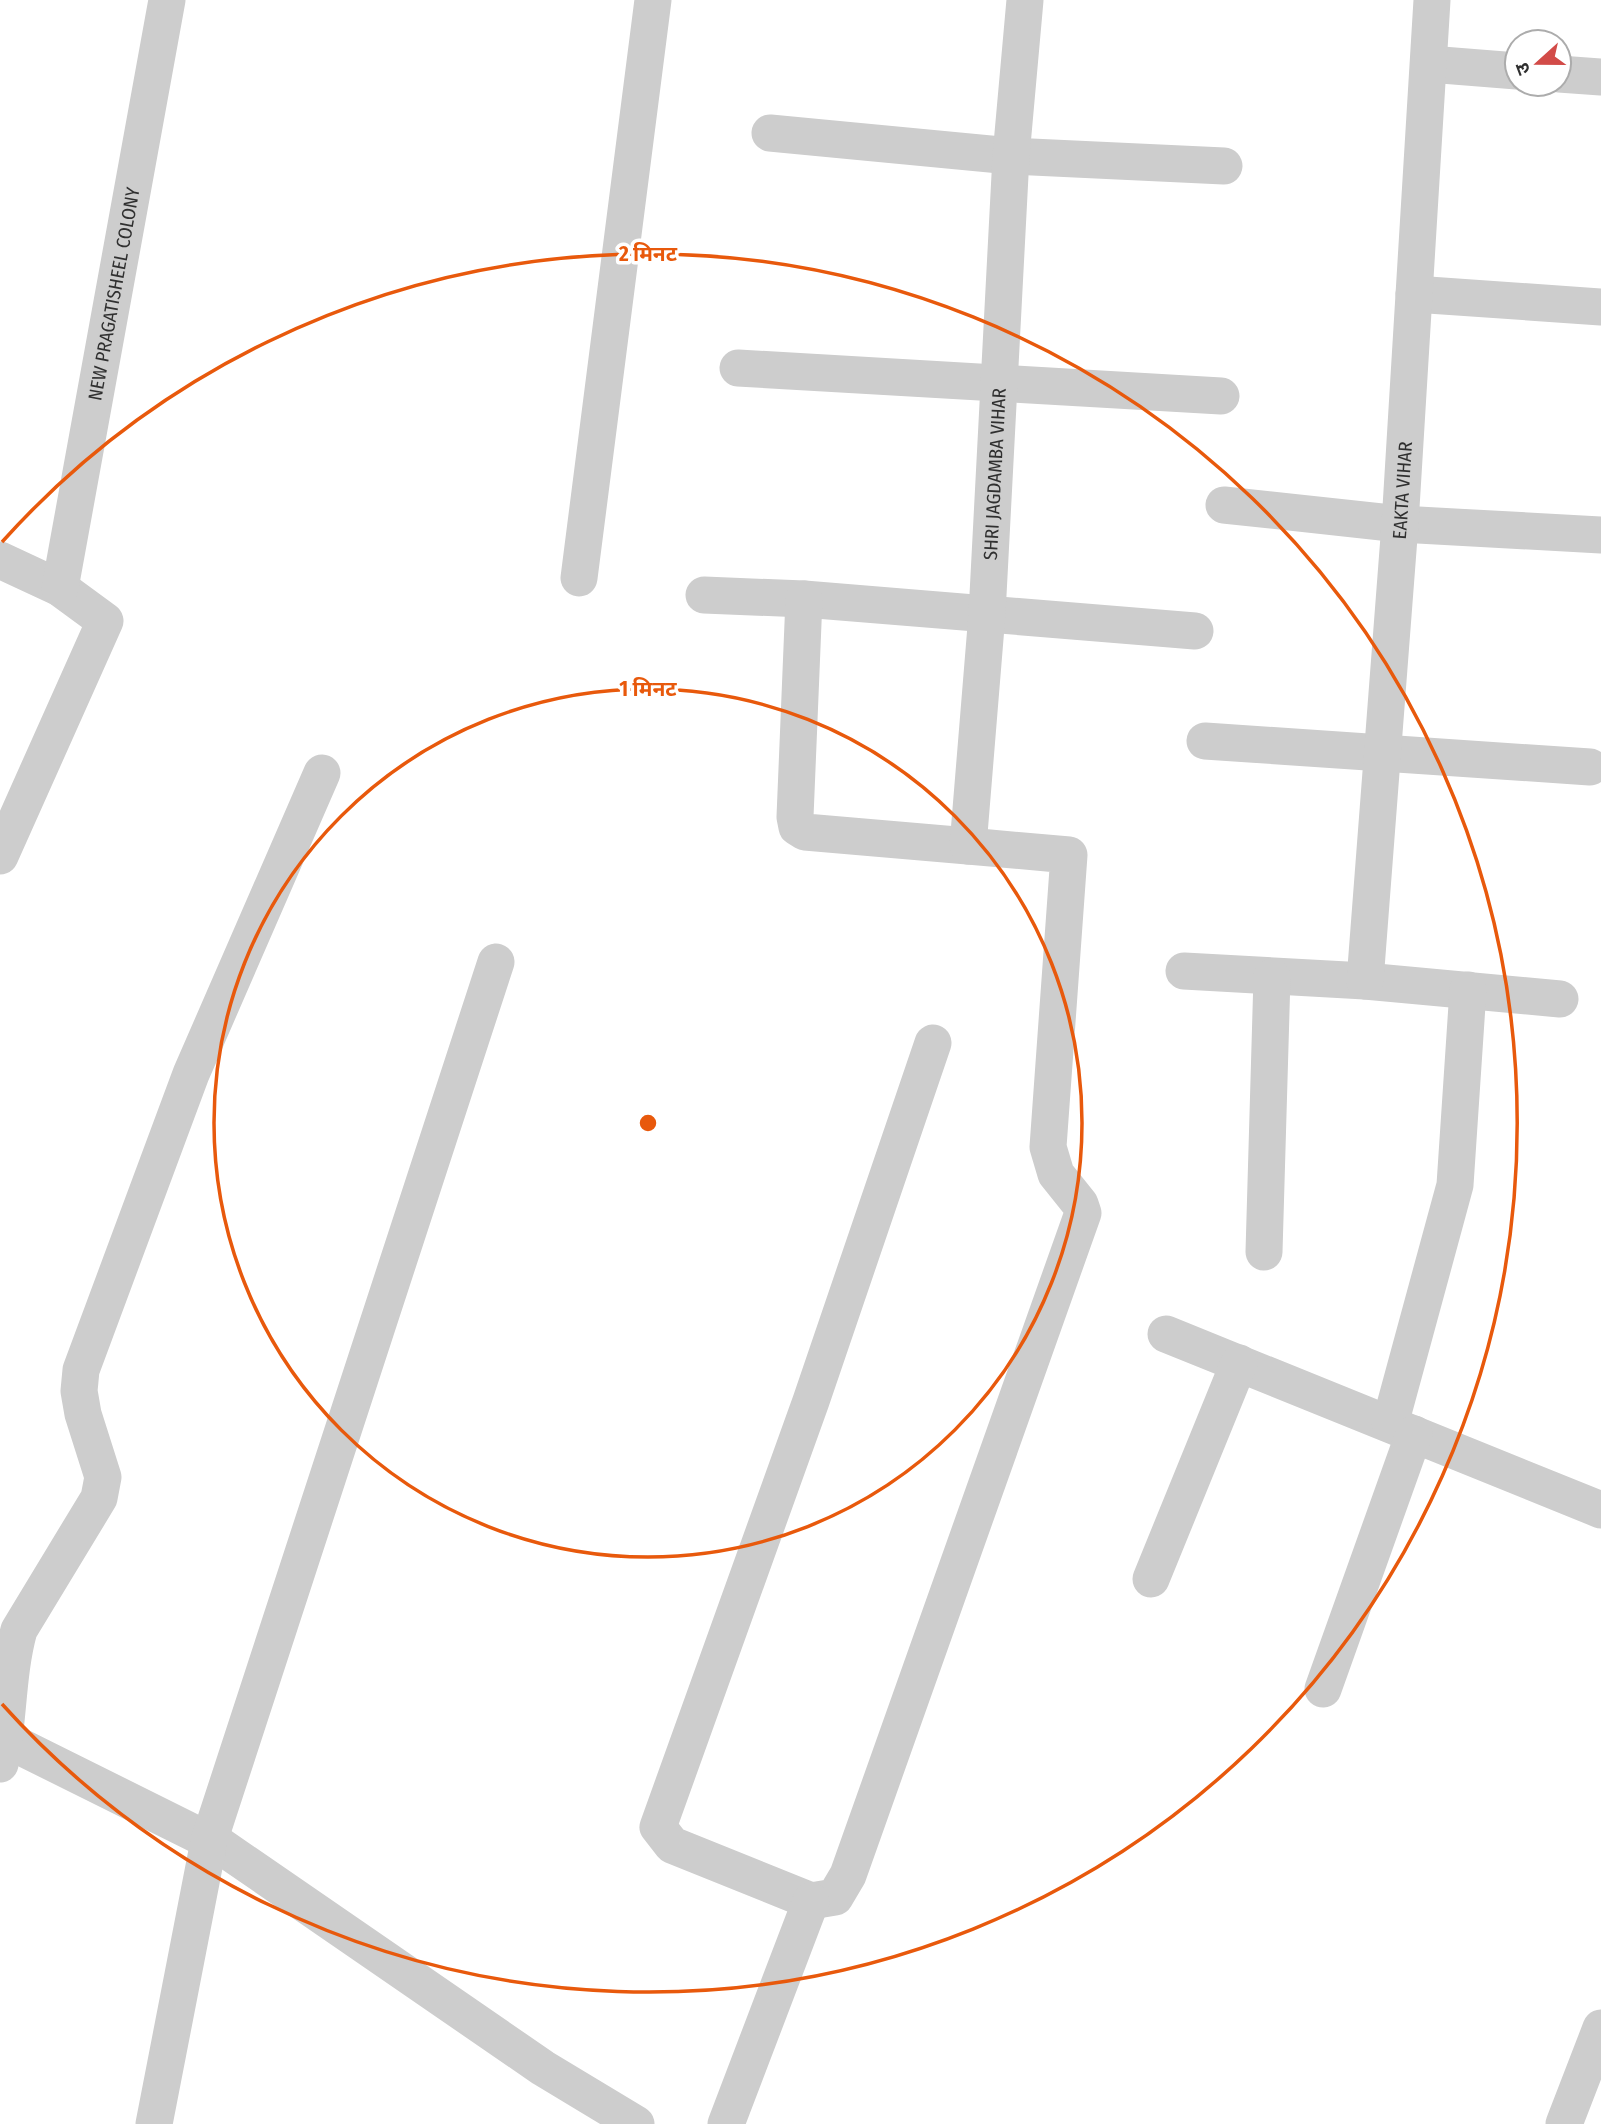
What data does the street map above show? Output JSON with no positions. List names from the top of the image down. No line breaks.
{"streets":{"street":["NEW PRAGATISHEEL COLONY","SHRI JAGDAMBA VIHAR","EAKTA VIHAR"]},"north":"left","rings":["2 मिनट","1 मिनट"]}
